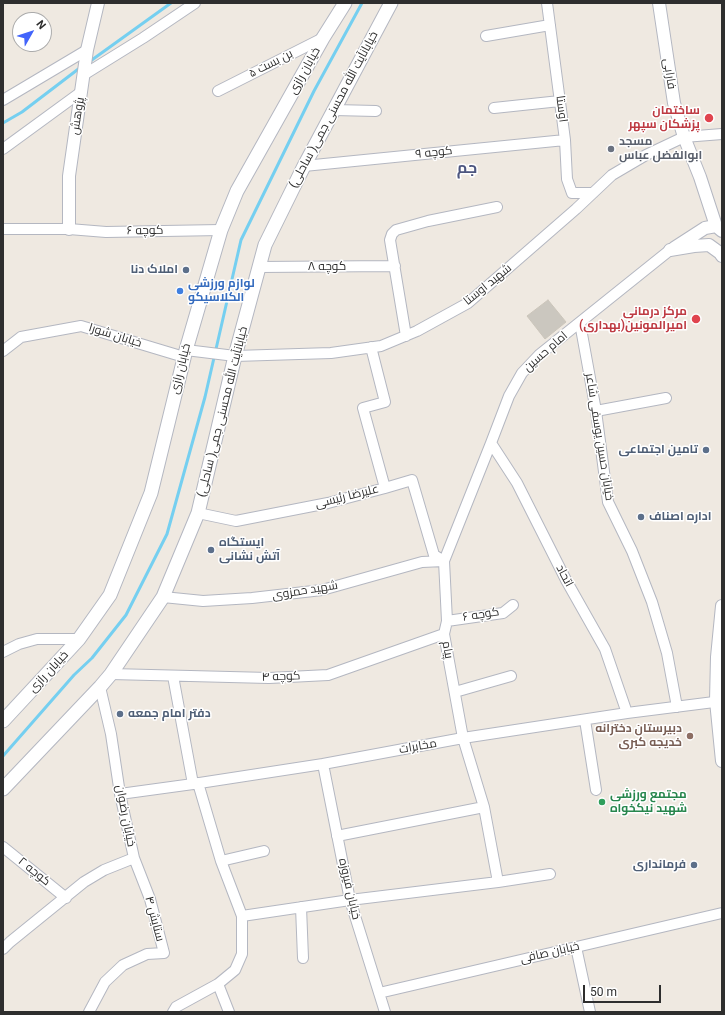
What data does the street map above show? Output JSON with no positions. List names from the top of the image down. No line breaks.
{"streets":{"main road":["خیابان رازی","خیابانآیت الله محسنی جمی( ساحلی)"],"street":["بن بست ۵","فارابی","اوستا","پژوهش","کوچه ۹","کوچه ۶","کوچه ۸","شهید اوستا","خیابان شورا","امام حسین","خیابان حسین یوسفی شاعر","علیرضا رئیسی","اتحاد","شهید حمزوی","پیام","کوچه ۴","مخابرات","خیابان رضوان","کوچه ۲","خیابان فیروزه","ستایش ۴","خیابان صافی"]},"crossings":[["بن بست ۵","خیابان رازی"],["خیابان رازی","کوچه ۶"],["خیابان رازی","خیابان شورا"],["فارابی","شهید اوستا"],["فارابی","امام حسین"],["اوستا","کوچه ۹"],["اوستا","شهید اوستا"],["خیابانآیت الله محسنی جمی( ساحلی)","کوچه ۹"],["خیابانآیت الله محسنی جمی( ساحلی)","کوچه ۸"],["خیابانآیت الله محسنی جمی( ساحلی)","شهید اوستا"],["خیابانآیت الله محسنی جمی( ساحلی)","خیابان شورا"],["خیابانآیت الله محسنی جمی( ساحلی)","علیرضا رئیسی"],["خیابانآیت الله محسنی جمی( ساحلی)","شهید حمزوی"],["خیابانآیت الله محسنی جمی( ساحلی)","کوچه ۴"],["خیابانآیت الله محسنی جمی( ساحلی)","خیابان رضوان"],["پژوهش","کوچه ۶"],["کوچه ۶","پیام"],["شهید اوستا","خیابان شورا"],["شهید اوستا","علیرضا رئیسی"],["امام حسین","خیابان حسین یوسفی شاعر"],["امام حسین","اتحاد"],["امام حسین","شهید حمزوی"],["امام حسین","پیام"],["خیابان حسین یوسفی شاعر","مخابرات"],["اتحاد","مخابرات"],["شهید حمزوی","پیام"],["پیام","کوچه ۴"],["پیام","مخابرات"],["مخابرات","خیابان رضوان"],["مخابرات","خیابان فیروزه"],["خیابان رضوان","کوچه ۲"],["خیابان رضوان","ستایش ۴"],["خیابان فیروزه","خیابان صافی"]],"districts":["جم"],"places":["ساختمان پزشکان سپهر","مسجد ابوالفضل عباس","املاک دنا","لوازم ورزشی الکلاسیکو","مرکز درمانی امیرالمونین(بهداری)","تامین اجتماعی","اداره اصناف","ایستگاه آتش نشانی","دفتر امام جمعه","دبیرستان دخترانه خدیجه کبری","مجتمع ورزشی شهید نیکخواه","فرمانداری"],"scale_bar":"50 m","north":"top right"}
